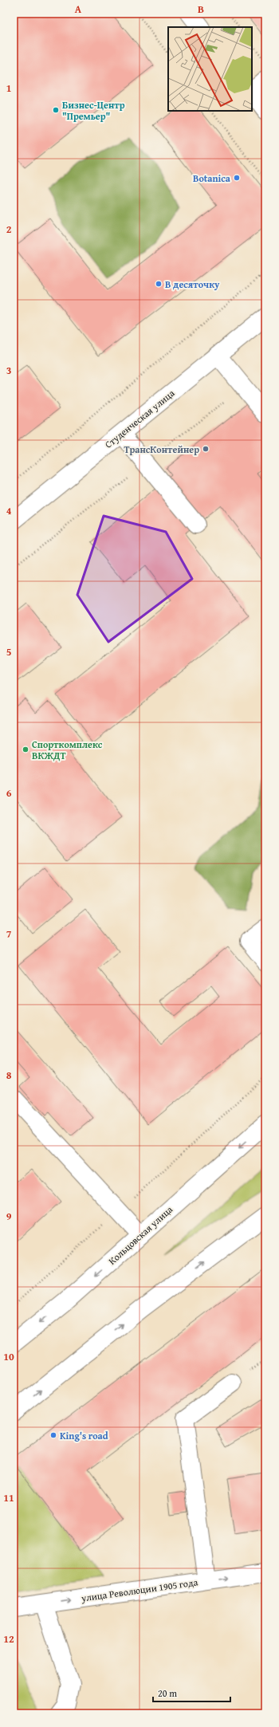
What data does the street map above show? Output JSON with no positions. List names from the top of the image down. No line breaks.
{"streets":{"street":["Студенческая улица","Кольцовская улица","улица Революции 1905 года"]},"one_way":["улица Революции 1905 года"],"places":["Бизнес-Центр \"Премьер\"","Botanica","В десяточку","ТрансКонтейнер","Спорткомплекс ВКЖДТ","King's road"],"scale_bar":"20 m","grid":{"columns":["A","B"],"rows":["1","2","3","4","5","6","7","8","9","10","11","12"]}}
